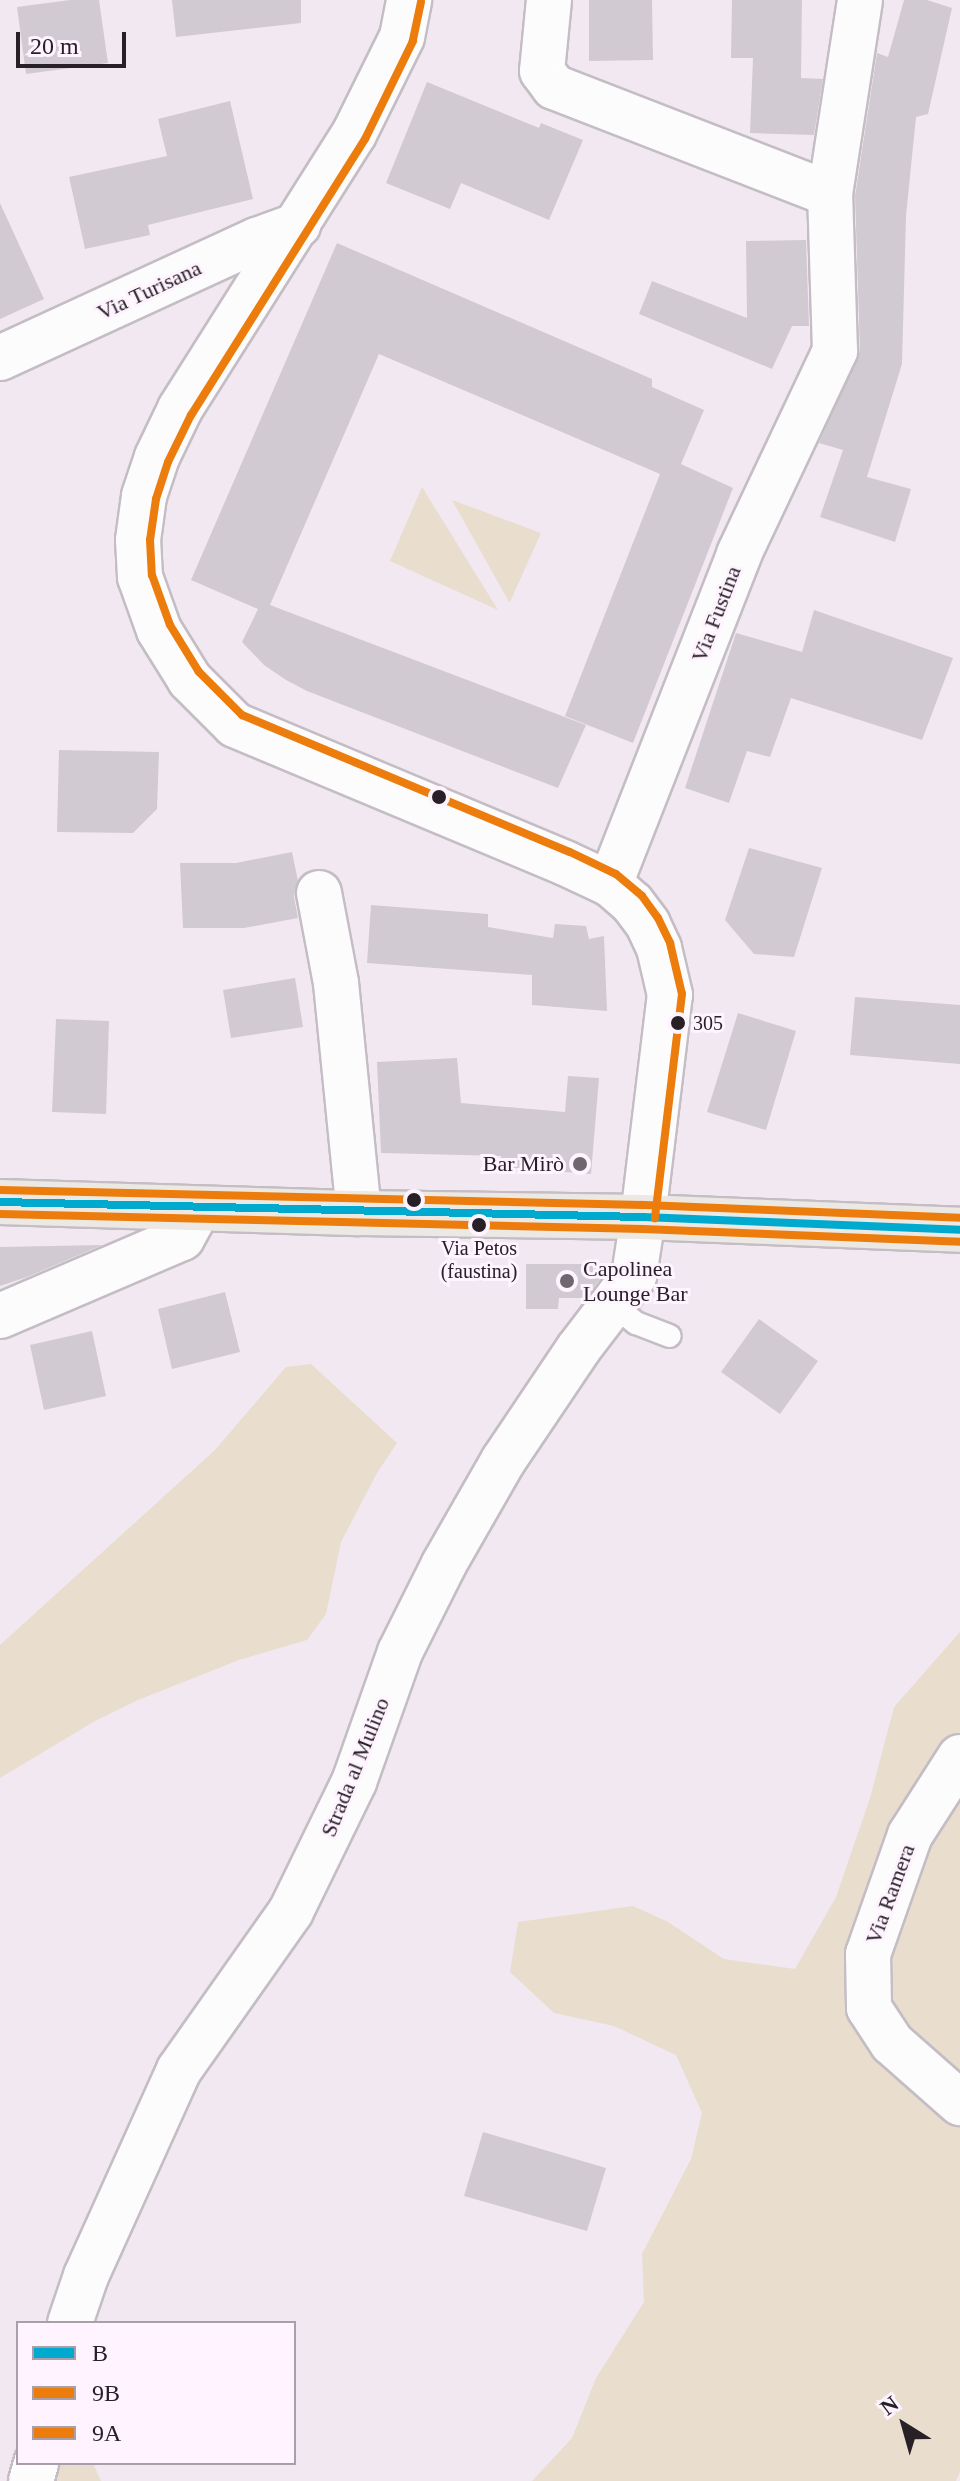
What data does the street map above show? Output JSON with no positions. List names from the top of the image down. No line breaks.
{"streets":{"street":["Via Turisana","Via Fustina","Strada al Mulino","Via Ramera"]},"places":["305","Bar Mirò","Via Petos (faustina)","Capolinea Lounge Bar"],"lines":["transit line 9A","transit line B","transit line 9B"],"legend":["B","9B","9A"],"scale_bar":"20 m","north":"top left"}
